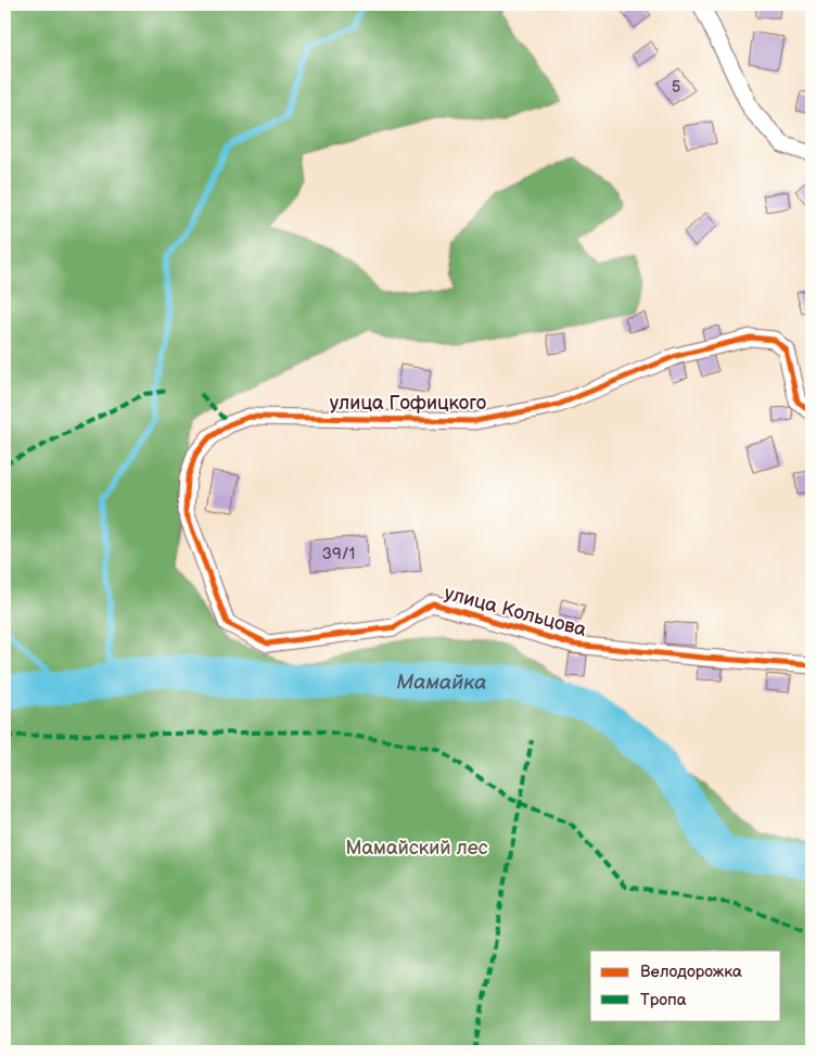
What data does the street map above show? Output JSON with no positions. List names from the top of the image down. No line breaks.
{"streets":{"street":["улица Гофицкого","улица Кольцова"]},"crossings":[["улица Гофицкого","улица Кольцова"]],"water":["Мамайка"],"parks":["Мамайский лес"],"house_numbers":["5","39/1"],"legend":["Велодорожка","Тропа"]}
